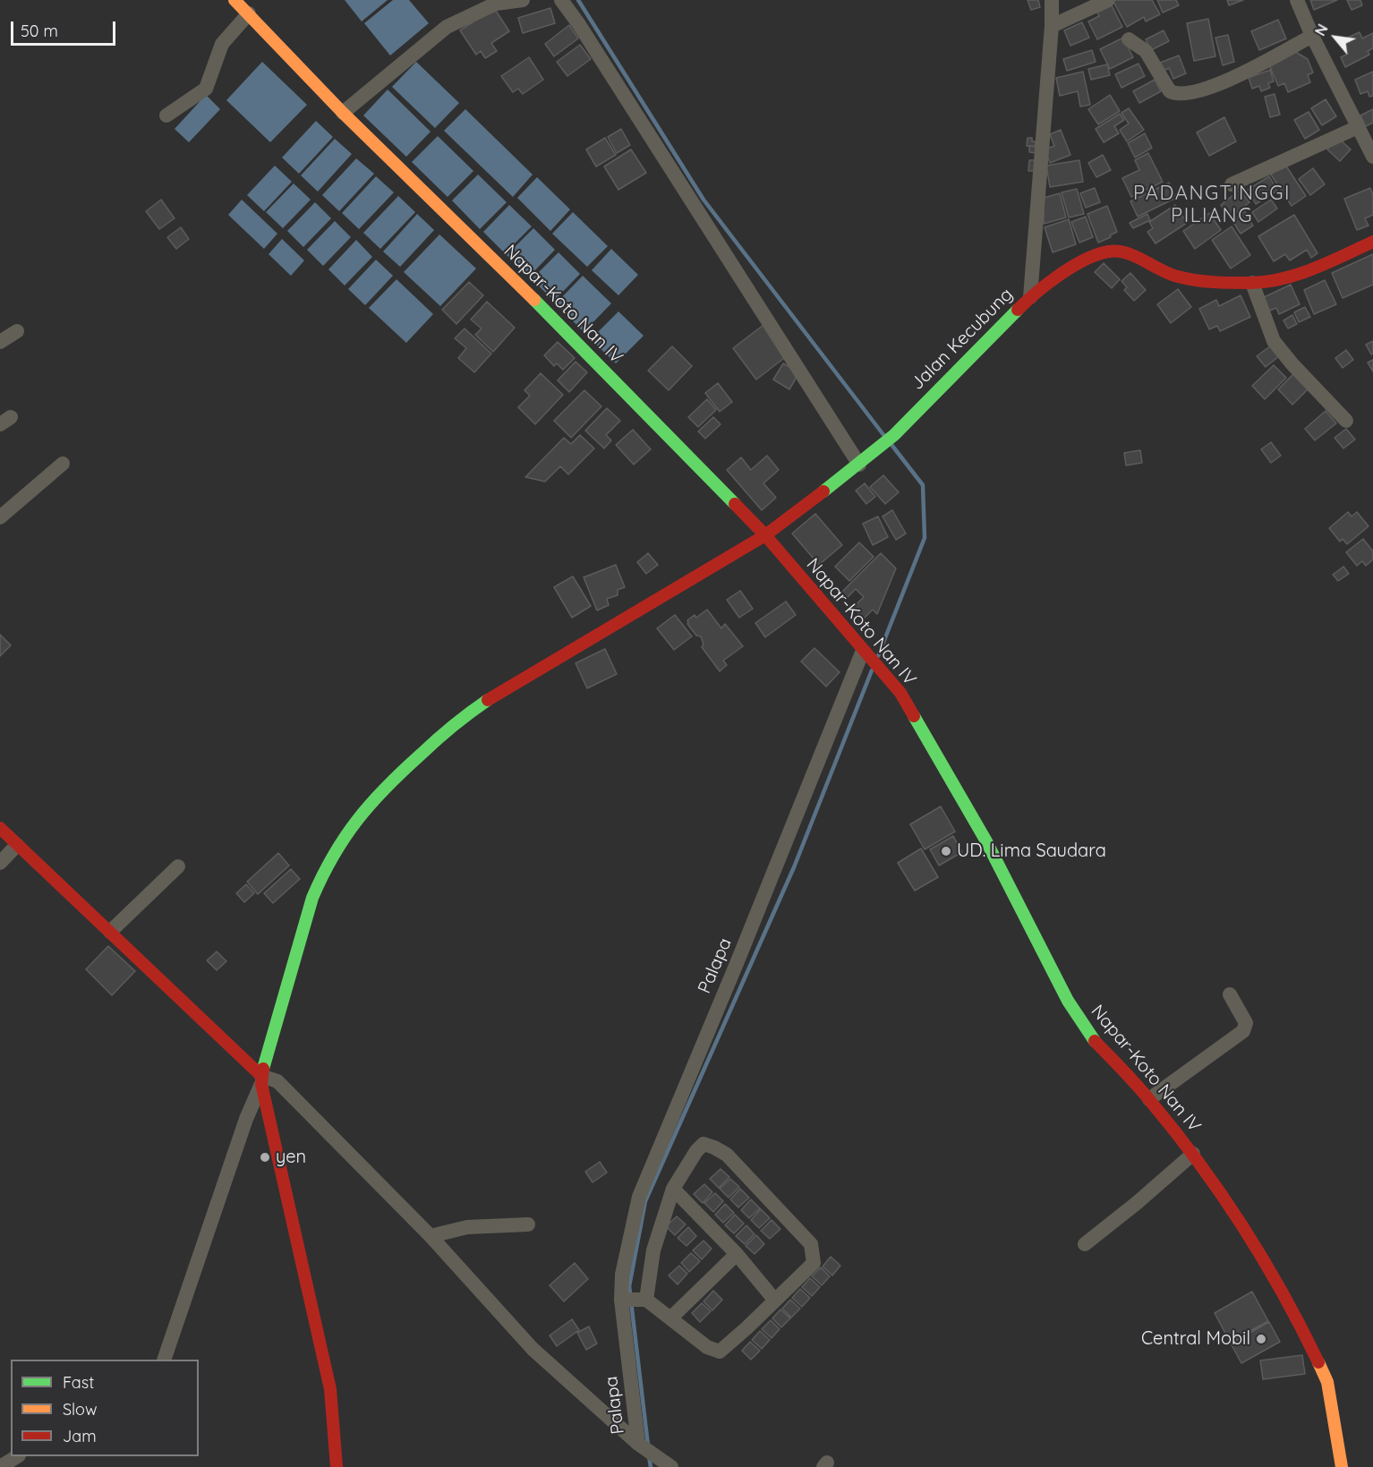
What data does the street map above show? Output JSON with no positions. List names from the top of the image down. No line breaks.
{"streets":{"street":["Napar-Koto Nan IV","Jalan Kecubung","Palapa"]},"crossings":[["Napar-Koto Nan IV","Jalan Kecubung"],["Napar-Koto Nan IV","Palapa"]],"districts":["PADANGTINGGI PILIANG"],"places":["UD. Lima Saudara","yen","Central Mobil"],"legend":["Fast","Slow","Jam"],"scale_bar":"50 m","north":"top left"}
